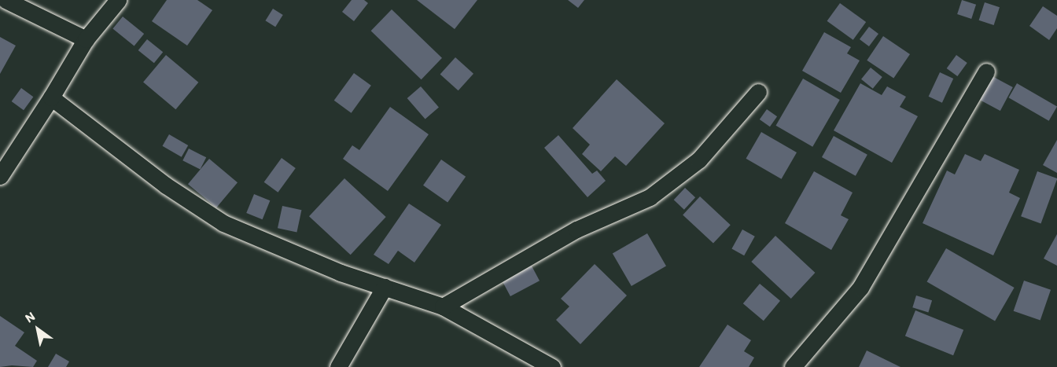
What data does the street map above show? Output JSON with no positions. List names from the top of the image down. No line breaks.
{"north":"top left"}
